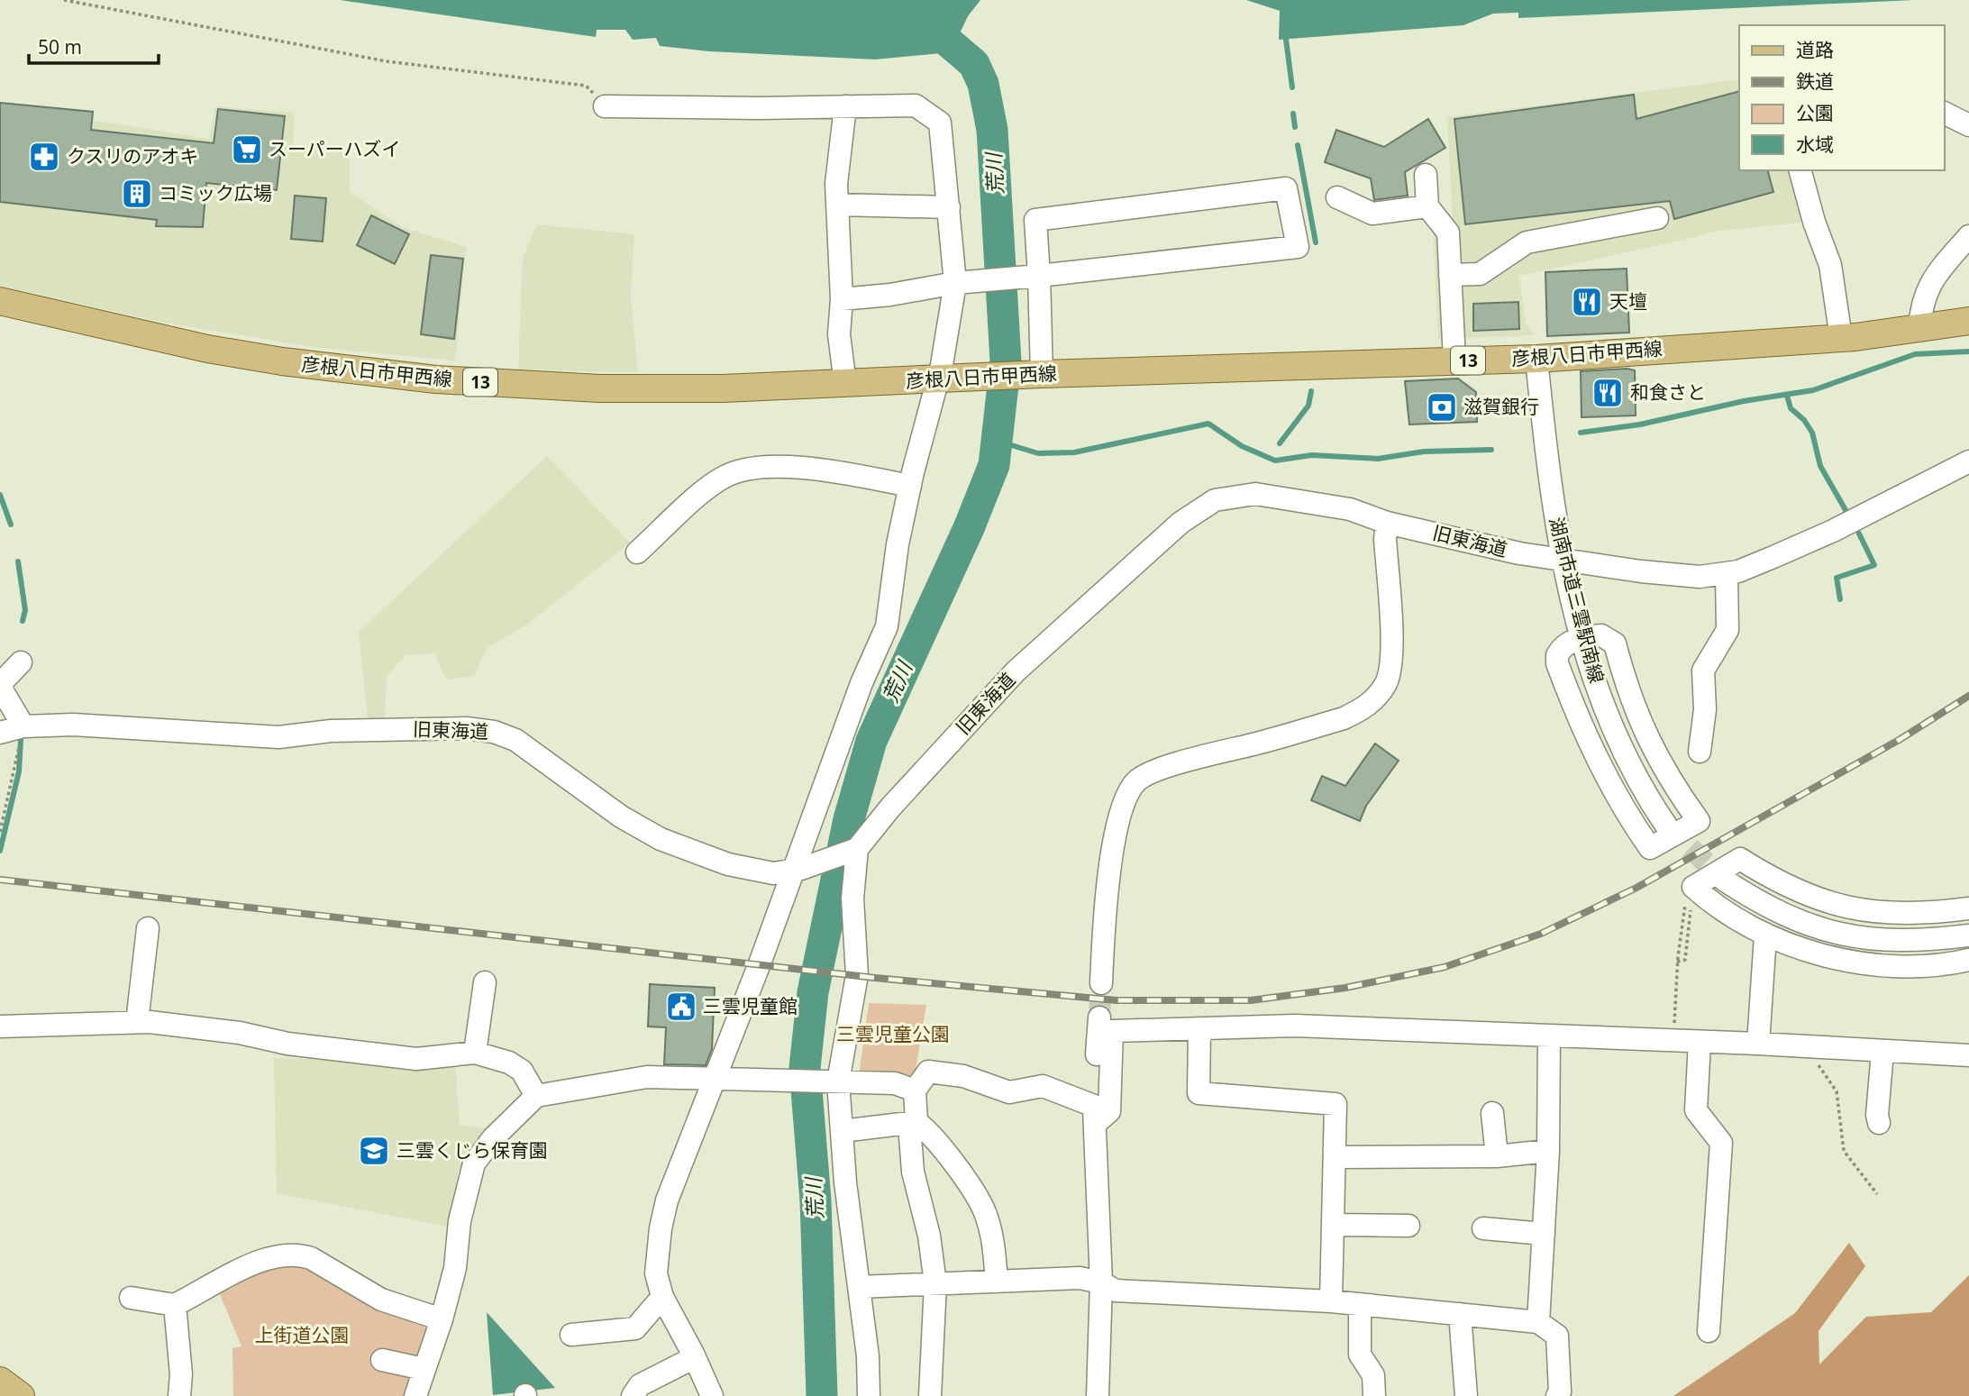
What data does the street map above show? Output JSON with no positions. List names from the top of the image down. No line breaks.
{"streets":{"main road":["彦根八日市甲西線","13"],"street":["旧東海道","湖南市道三雲駅南線"]},"crossings":[["彦根八日市甲西線","湖南市道三雲駅南線"],["旧東海道","湖南市道三雲駅南線"]],"water":["荒川"],"parks":["三雲児童公園","上街道公園"],"places":{"supermarket":["スーパーハズイ"],"pharmacy":["クスリのアオキ"],"building":["コミック広場"],"restaurant":["天壇","和食さと"],"bank":["滋賀銀行"],"public building":["三雲児童館"],"school or university":["三雲くじら保育園"]},"legend":["道路","鉄道","公園","水域"],"scale_bar":"50 m"}
